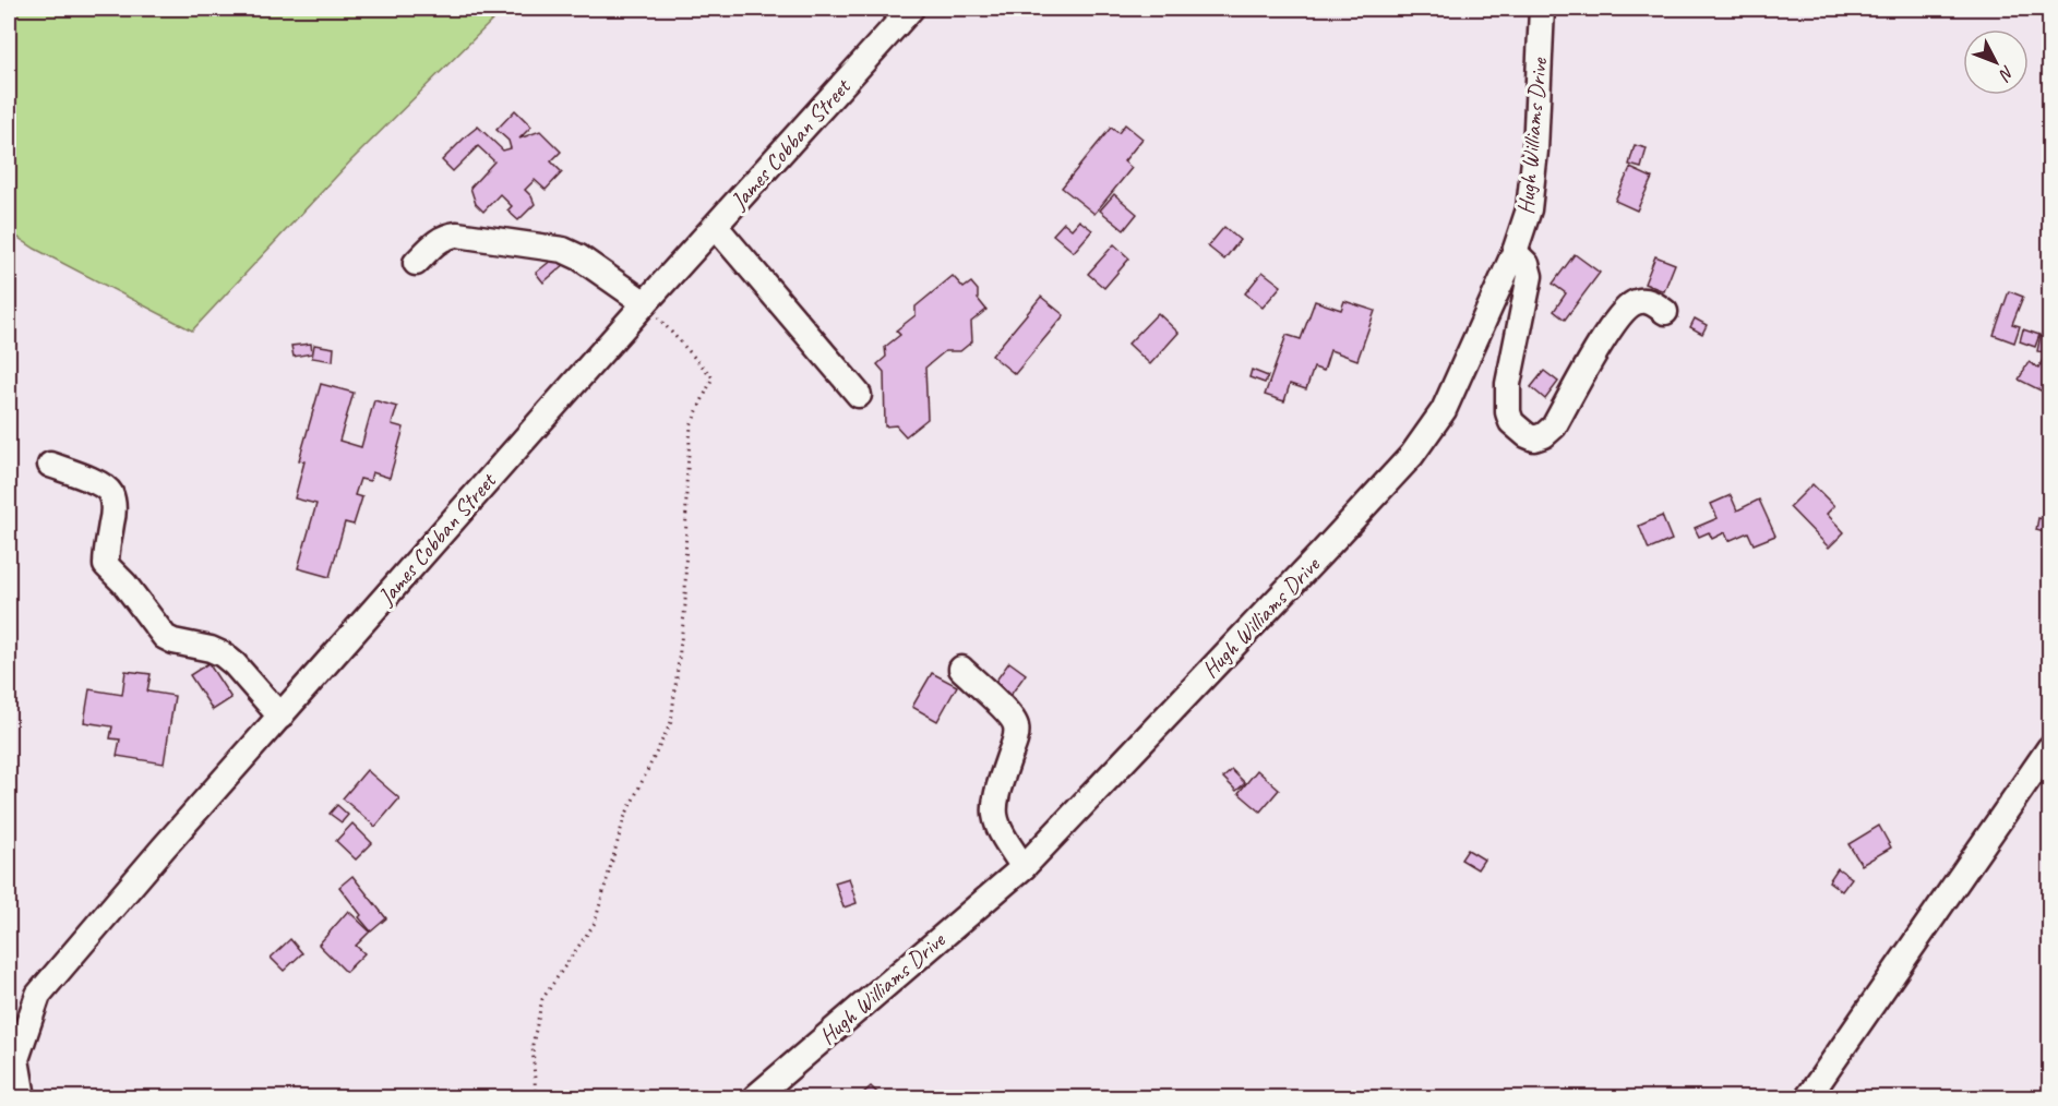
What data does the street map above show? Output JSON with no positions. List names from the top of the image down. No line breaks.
{"streets":{"street":["Hugh Williams Drive","James Cobban Street"]},"north":"bottom right"}
